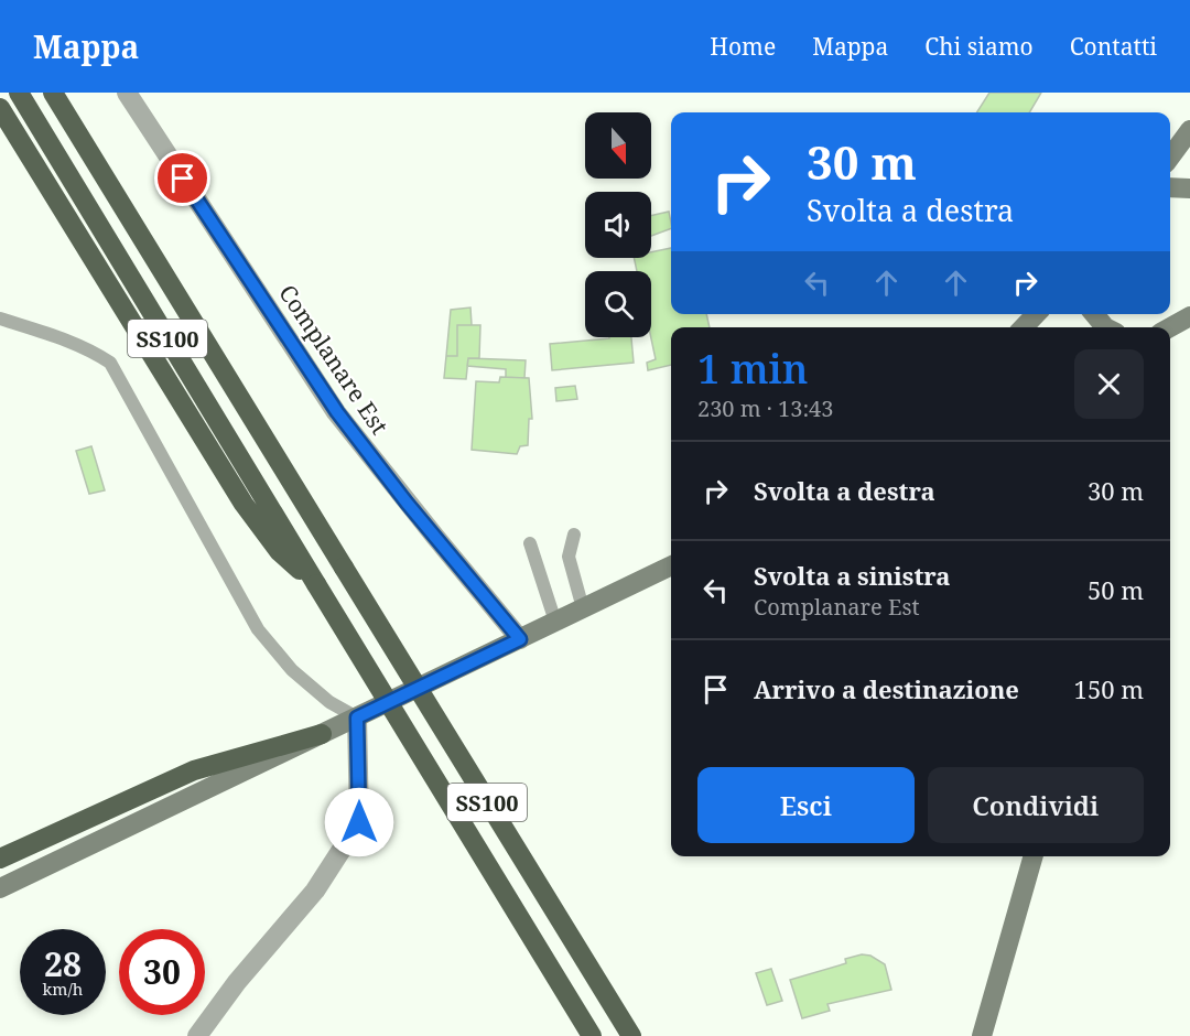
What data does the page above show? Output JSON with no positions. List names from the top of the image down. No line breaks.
{"streets":{"highway":["SS100"],"street":["Complanare Est"]},"north":"bottom","page":{"header":"Mappa","nav":["Home","Mappa","Chi siamo","Contatti"],"turn":["30 m","Svolta a destra"],"heading":["1 min","230 m · 13:43"],"list":[{"name":"Svolta a destra","value":"30 m"},{"name":"Svolta a sinistra","note":"Complanare Est","value":"50 m"},{"name":"Arrivo a destinazione","value":"150 m"}],"buttons":["Esci","Condividi"],"speed":"28 km/h","limit":"30"}}
